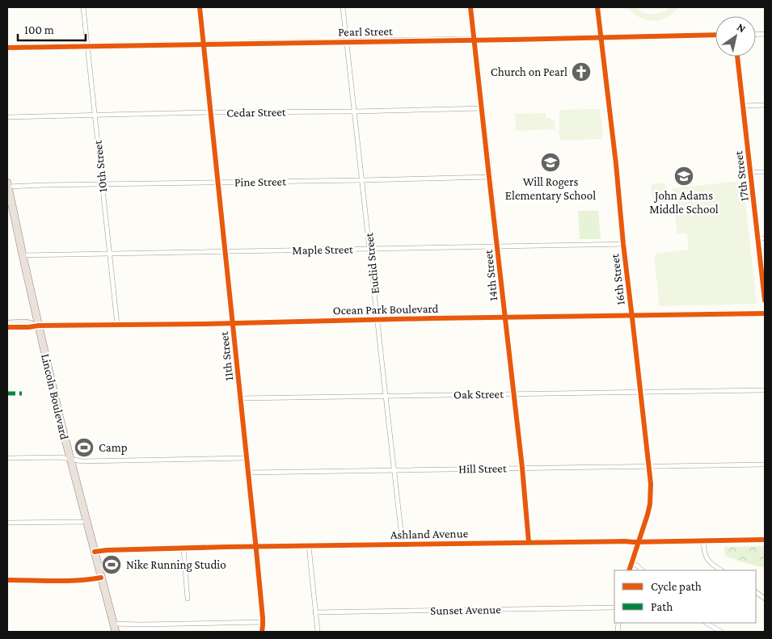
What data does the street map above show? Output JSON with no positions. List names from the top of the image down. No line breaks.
{"streets":{"highway":["Lincoln Boulevard"],"street":["Pearl Street","Cedar Street","10th Street","17th Street","Pine Street","Maple Street","Euclid Street","14th Street","16th Street","Ocean Park Boulevard","11th Street","Oak Street","Hill Street","Ashland Avenue","Sunset Avenue"]},"crossings":[["Pearl Street","10th Street"],["Pearl Street","Euclid Street"],["Pearl Street","14th Street"],["Pearl Street","16th Street"],["Pearl Street","11th Street"],["Cedar Street","10th Street"],["Cedar Street","Euclid Street"],["Cedar Street","14th Street"],["Cedar Street","11th Street"],["10th Street","Pine Street"],["10th Street","Maple Street"],["10th Street","Ocean Park Boulevard"],["Pine Street","Euclid Street"],["Pine Street","14th Street"],["Pine Street","11th Street"],["Pine Street","Lincoln Boulevard"],["Maple Street","Euclid Street"],["Maple Street","14th Street"],["Maple Street","16th Street"],["Maple Street","11th Street"],["Maple Street","Lincoln Boulevard"],["Euclid Street","Ocean Park Boulevard"],["Euclid Street","Oak Street"],["Euclid Street","Hill Street"],["Euclid Street","Ashland Avenue"],["14th Street","Ocean Park Boulevard"],["14th Street","Oak Street"],["14th Street","Hill Street"],["14th Street","Ashland Avenue"],["16th Street","Ocean Park Boulevard"],["16th Street","Oak Street"],["16th Street","Hill Street"],["16th Street","Ashland Avenue"],["Ocean Park Boulevard","11th Street"],["Ocean Park Boulevard","Lincoln Boulevard"],["11th Street","Oak Street"],["11th Street","Hill Street"],["11th Street","Ashland Avenue"],["Lincoln Boulevard","Ashland Avenue"]],"places":{"church":["Church on Pearl"],"school or university":["Will Rogers Elementary School","John Adams Middle School"],"sports":["Camp","Nike Running Studio"]},"legend":["Cycle path","Path"],"scale_bar":"100 m","north":"top right"}
